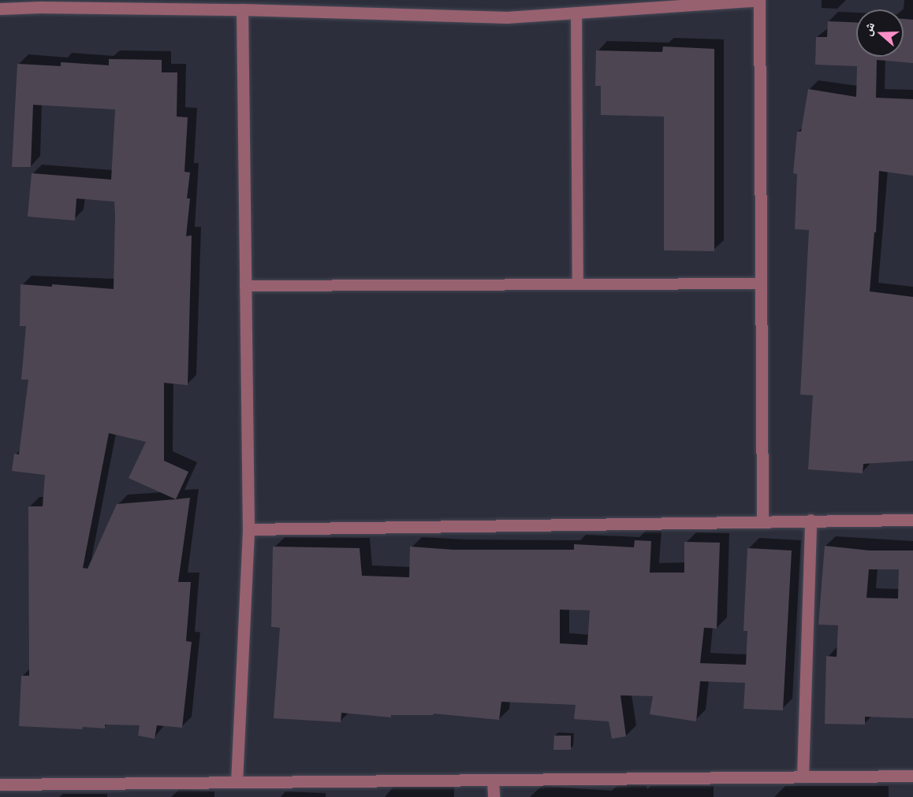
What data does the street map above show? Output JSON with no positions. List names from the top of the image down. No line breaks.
{"north":"left"}
